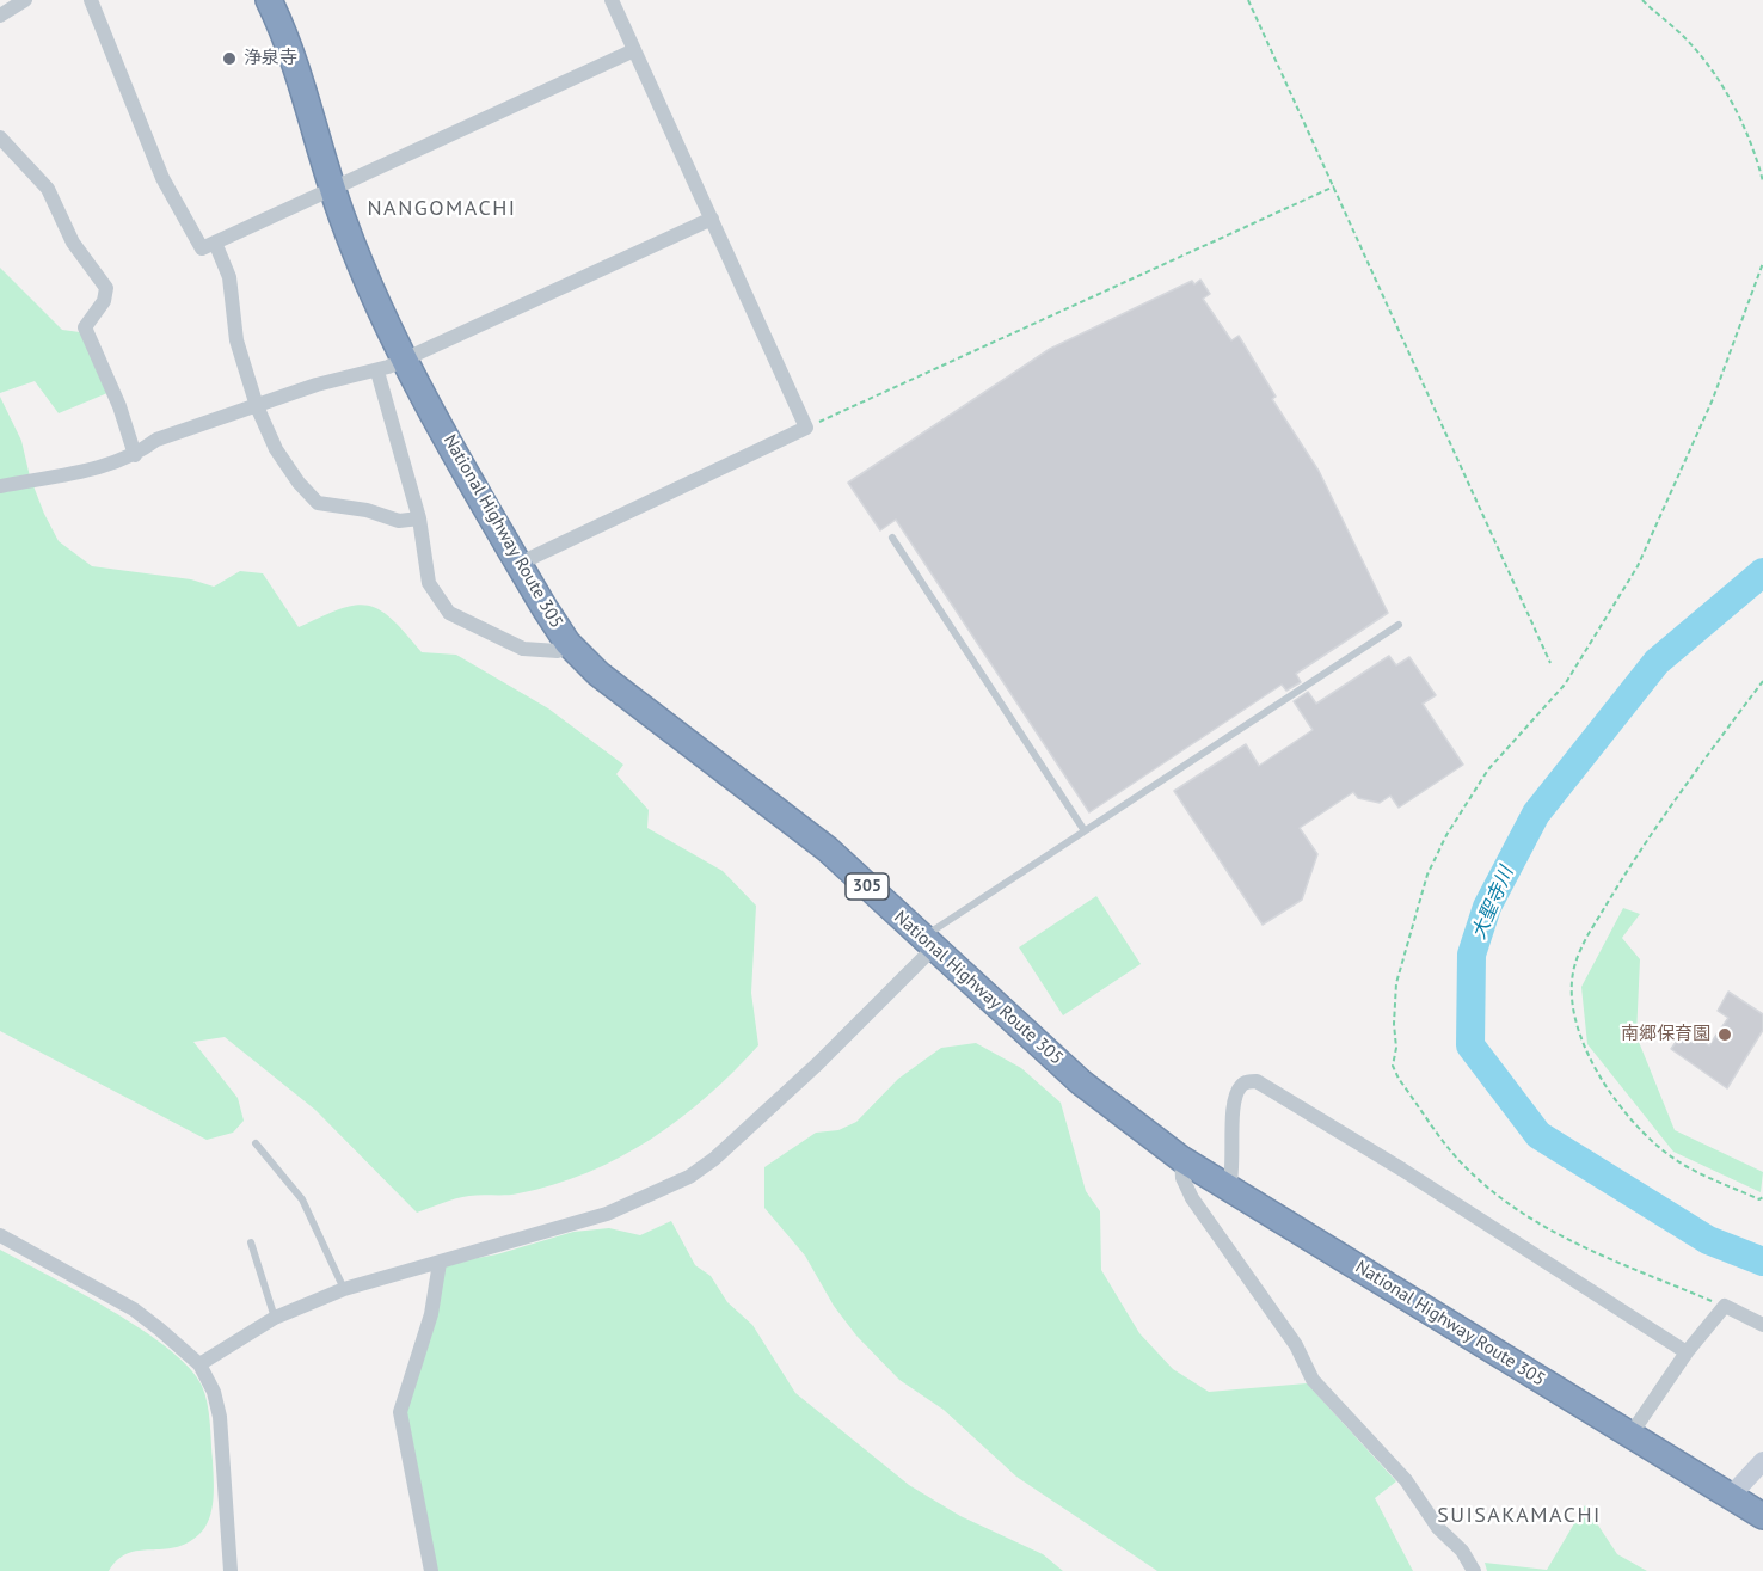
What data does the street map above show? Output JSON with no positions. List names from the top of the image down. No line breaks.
{"streets":{"highway":["National Highway Route 305","305"]},"districts":["NANGOMACHI","SUISAKAMACHI"],"water":["大聖寺川"],"places":["浄泉寺","南郷保育園"]}
